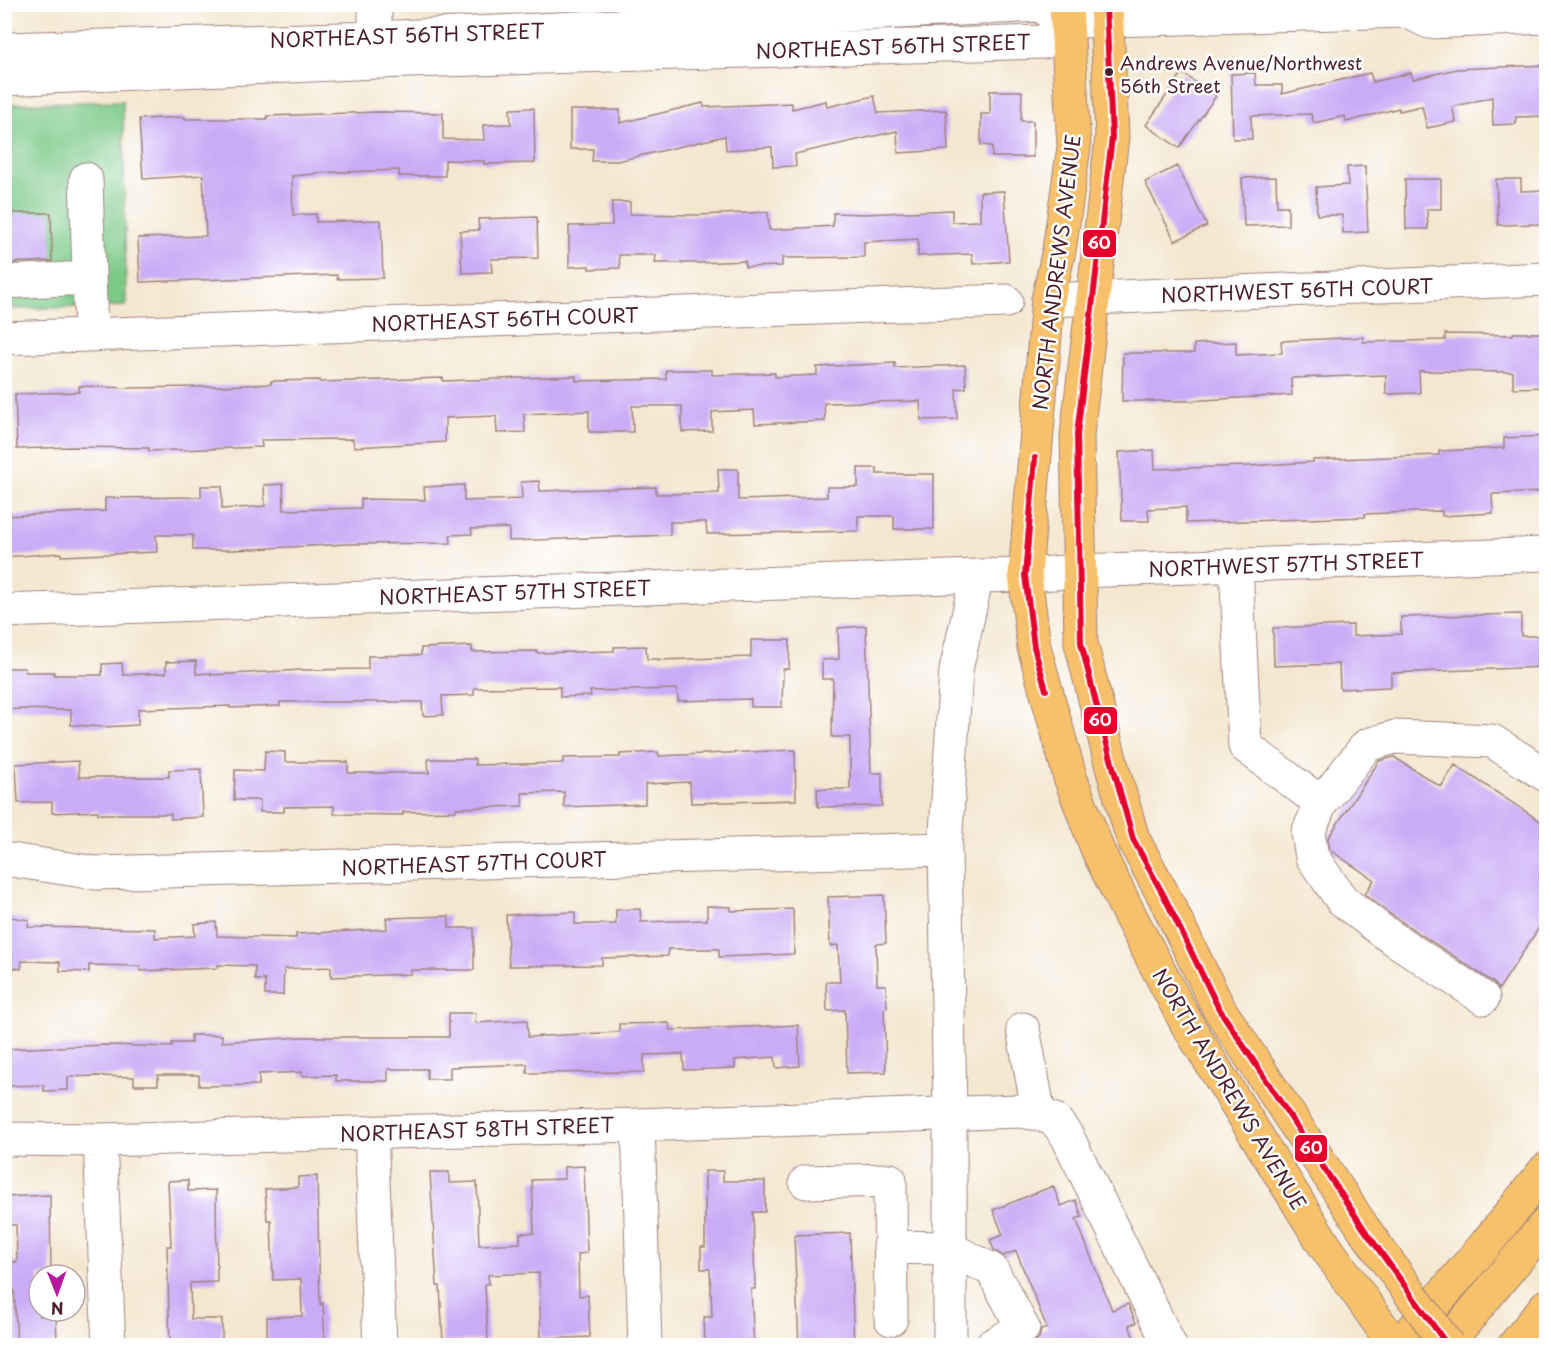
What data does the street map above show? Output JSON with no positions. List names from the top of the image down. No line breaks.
{"streets":{"main road":["NORTH ANDREWS AVENUE"],"street":["NORTHEAST 56TH STREET","NORTHWEST 56TH COURT","NORTHEAST 56TH COURT","NORTHWEST 57TH STREET","NORTHEAST 57TH STREET","NORTHEAST 57TH COURT","NORTHEAST 58TH STREET"]},"crossings":[["NORTHEAST 56TH STREET","NORTH ANDREWS AVENUE"],["NORTH ANDREWS AVENUE","NORTHWEST 56TH COURT"],["NORTH ANDREWS AVENUE","NORTHWEST 57TH STREET"],["NORTH ANDREWS AVENUE","NORTHEAST 57TH STREET"],["NORTHWEST 57TH STREET","NORTHEAST 57TH STREET"]],"places":["Andrews Avenue/Northwest 56th Street"],"lines":["transit line 60"],"north":"bottom"}
